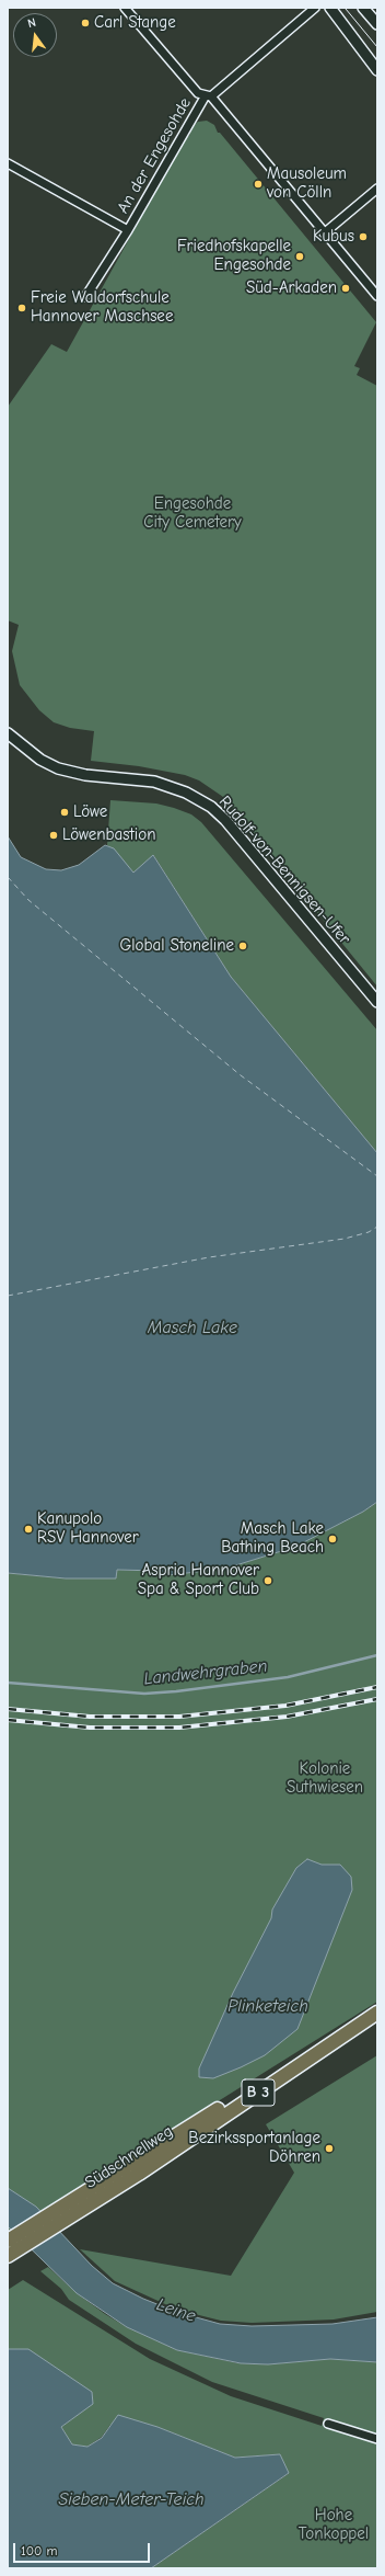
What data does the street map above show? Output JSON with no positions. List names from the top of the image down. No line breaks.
{"streets":{"highway":["B 3","Südschnellweg"],"street":["An der Engesohde","Rudolf-von-Bennigsen-Ufer"]},"water":["Masch Lake","Landwehrgraben","Plinketeich","Leine","Sieben-Meter-Teich"],"parks":["Engesohde City Cemetery","Kolonie Suthwiesen","Hohe Tonkoppel"],"places":["Carl Stange","Mausoleum von Cölln","Kubus","Friedhofskapelle Engesohde","Süd-Arkaden","Freie Waldorfschule Hannover Maschsee","Löwe","Löwenbastion","Global Stoneline","Kanupolo RSV Hannover","Masch Lake Bathing Beach","Aspria Hannover Spa & Sport Club","Bezirkssportanlage Döhren"],"scale_bar":"100 m","north":"top"}
